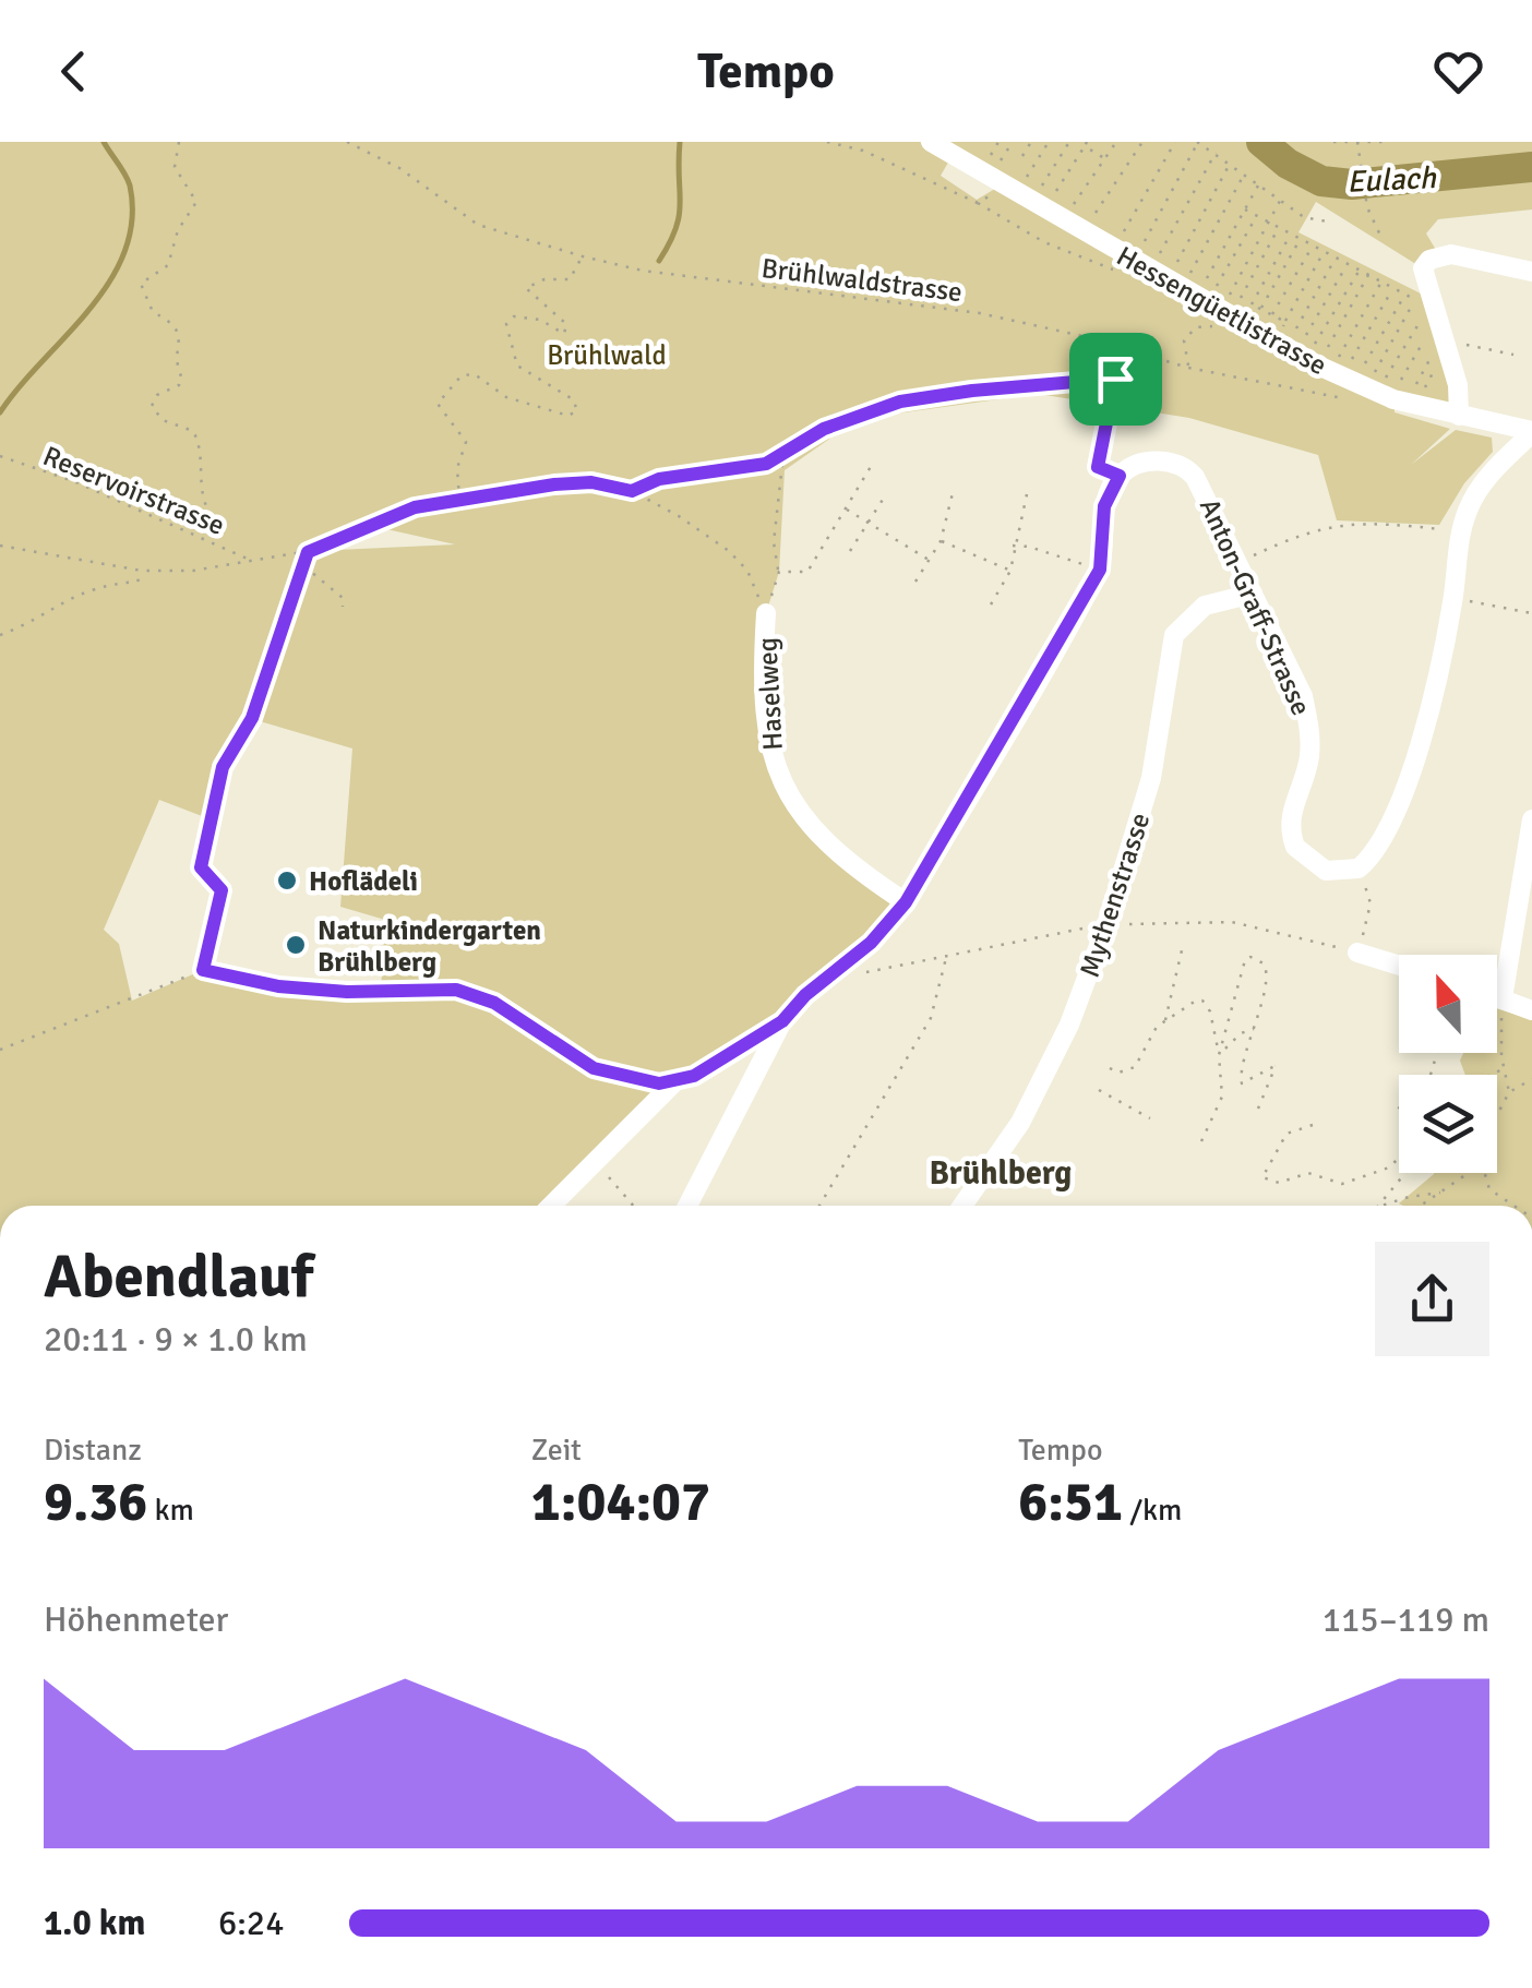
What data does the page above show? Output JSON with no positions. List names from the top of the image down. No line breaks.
{"streets":{"street":["Hessengüetlistrasse","Anton-Graff-Strasse","Haselweg","Mythenstrasse"],"path":["Brühlwaldstrasse","Reservoirstrasse"]},"crossings":[["Reservoirstrasse","Haselweg"],["Anton-Graff-Strasse","Mythenstrasse"]],"districts":["Brühlberg"],"water":["Eulach"],"parks":["Brühlwald"],"places":["Hoflädeli","Naturkindergarten Brühlberg"],"north":"top","page":{"header":"Tempo","heading":["Abendlauf","20:11 · 9 × 1.0 km"],"stats":[["Distanz","9.36 km"],["Zeit","1:04:07"],["Tempo","6:51 /km"]],"chart":["Höhenmeter","115–119 m"],"list":[{"name":"1.0 km","note":"6:24"}]}}
